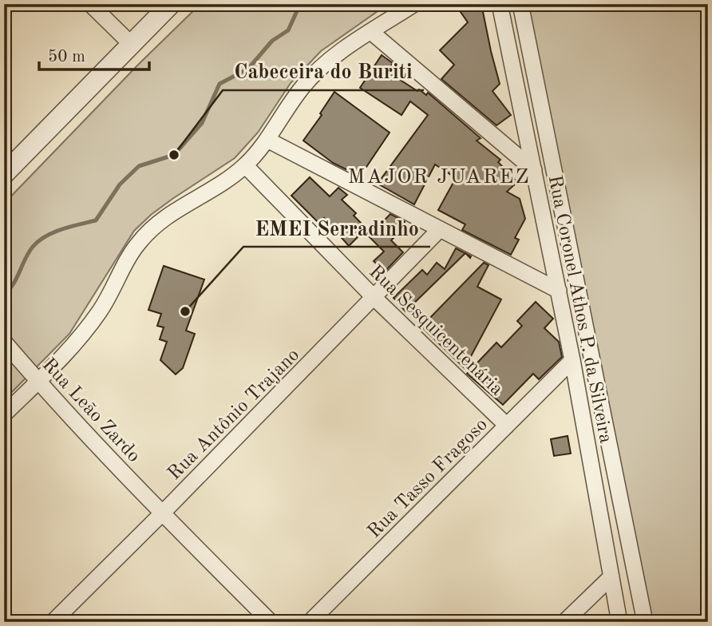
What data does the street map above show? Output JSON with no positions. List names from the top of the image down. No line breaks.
{"streets":{"street":["Rua Coronel Athos P. da Silveira","Rua Sesquicentenária","Rua Leão Zardo","Rua Antônio Trajano","Rua Tasso Fragoso"]},"crossings":[["Rua Coronel Athos P. da Silveira","Rua Tasso Fragoso"],["Rua Sesquicentenária","Rua Antônio Trajano"],["Rua Sesquicentenária","Rua Tasso Fragoso"],["Rua Leão Zardo","Rua Antônio Trajano"]],"districts":["MAJOR JUAREZ"],"places":["Cabeceira do Buriti","EMEI Serradinho"],"scale_bar":"50 m"}
